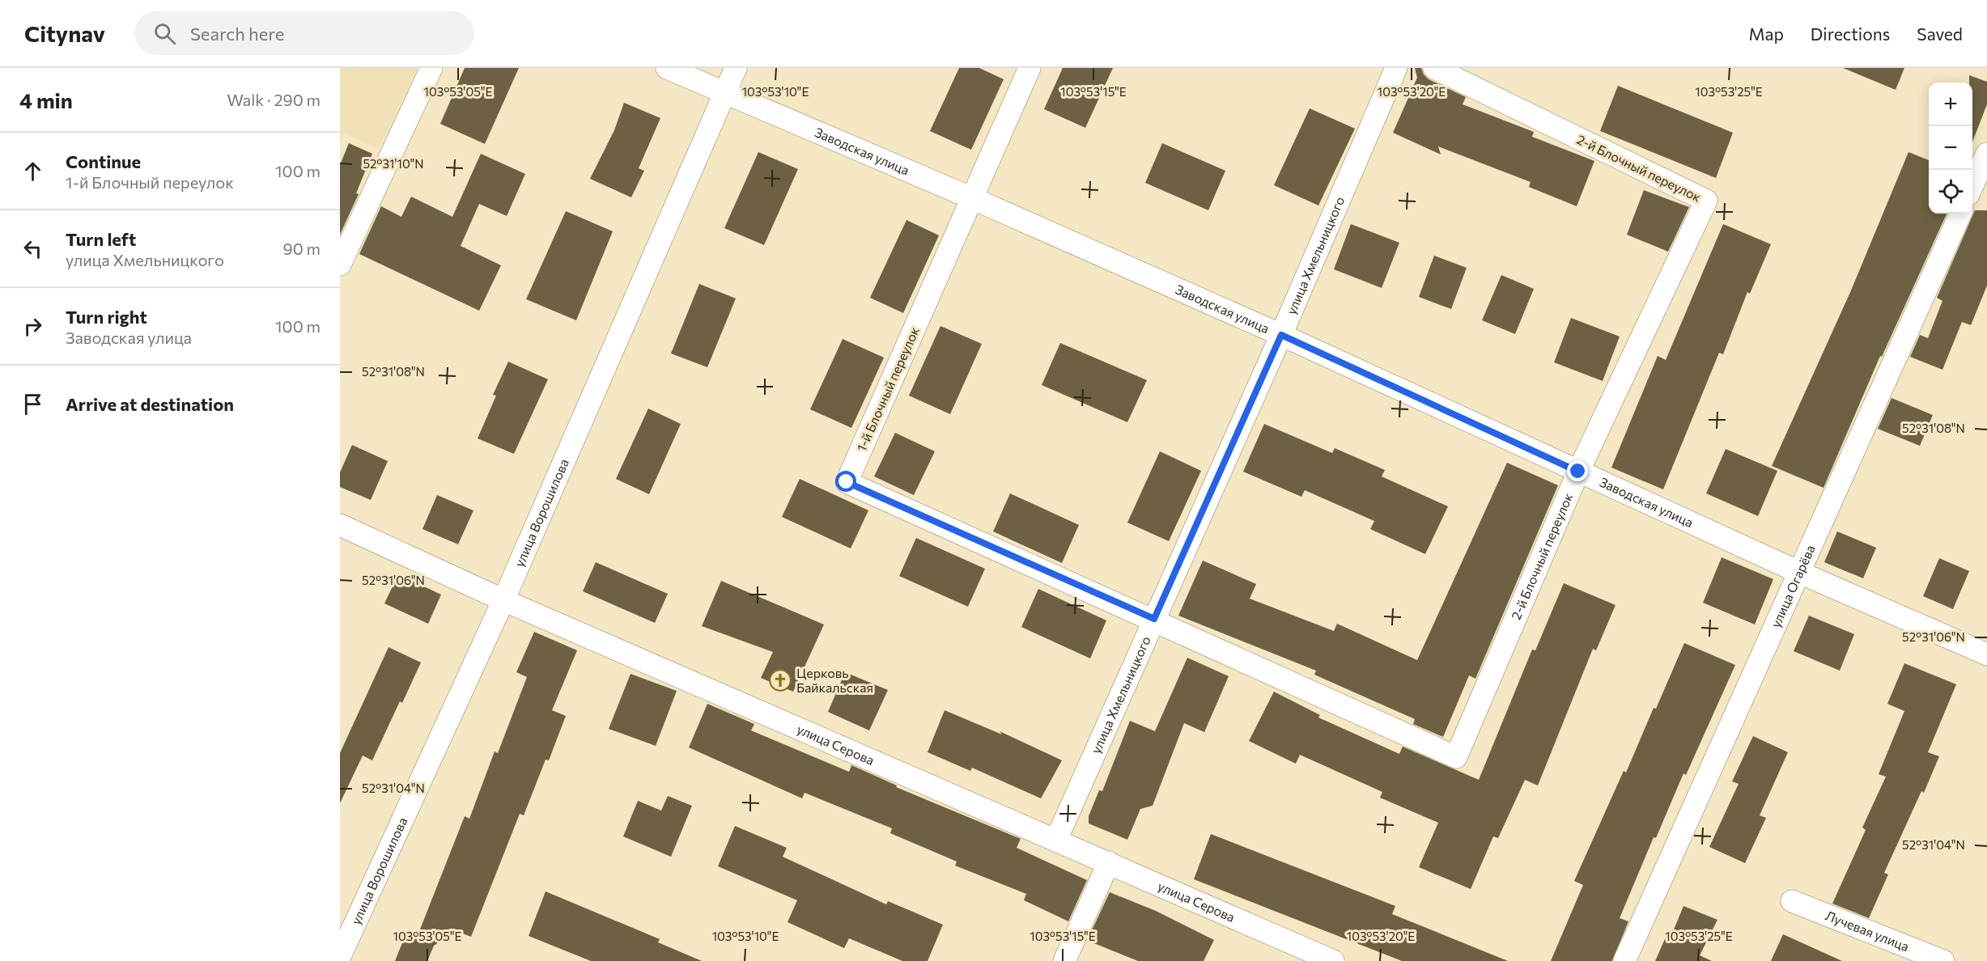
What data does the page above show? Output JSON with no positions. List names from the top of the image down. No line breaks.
{"streets":{"street":["Заводская улица","2-й Блочный переулок","улица Хмельницкого","1-й Блочный переулок","улица Ворошилова","улица Огарёва","улица Серова","Лучевая улица"]},"crossings":[["Заводская улица","2-й Блочный переулок"],["Заводская улица","улица Хмельницкого"],["Заводская улица","1-й Блочный переулок"],["Заводская улица","улица Ворошилова"],["Заводская улица","улица Огарёва"],["2-й Блочный переулок","улица Хмельницкого"],["2-й Блочный переулок","1-й Блочный переулок"],["улица Хмельницкого","1-й Блочный переулок"],["улица Хмельницкого","улица Серова"],["улица Ворошилова","улица Серова"]],"places":{"church":["Церковь Байкальская"]},"page":{"header":"Citynav","search":"Search here","nav":["Map","Directions","Saved"],"heading":["4 min","Walk · 290 m"],"map_buttons":["+","−"],"list":[["Continue","1-й Блочный переулок","100 m"],["Turn left","улица Хмельницкого","90 m"],["Turn right","Заводская улица","100 m"],"Arrive at destination"]},"coordinates":["103°53'05\"E","103°53'10\"E","103°53'15\"E","103°53'20\"E","103°53'25\"E","52°31'10\"N","52°31'08\"N","52°31'06\"N","52°31'04\"N"]}
